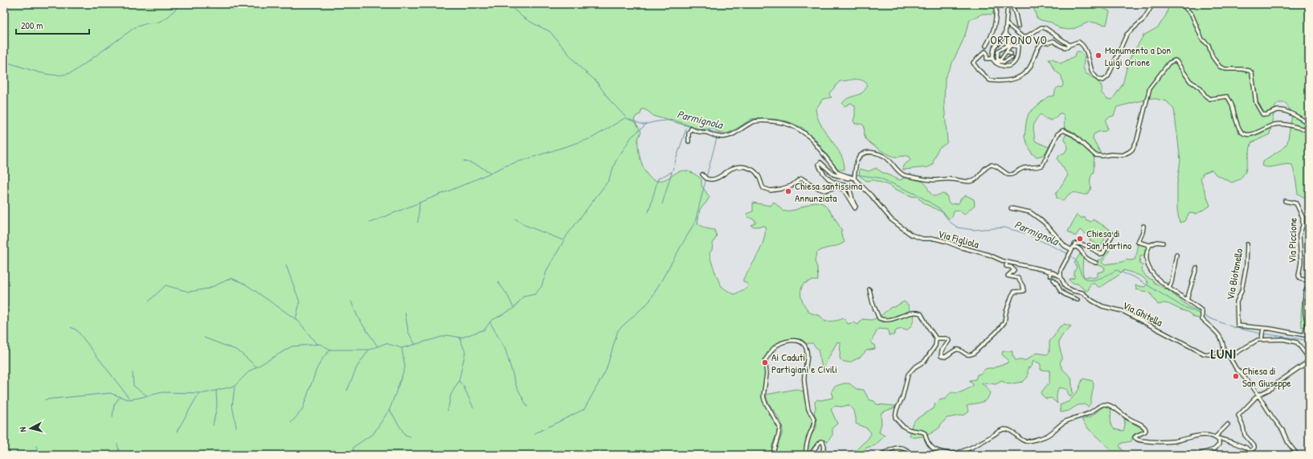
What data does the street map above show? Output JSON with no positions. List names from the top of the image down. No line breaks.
{"streets":{"street":["Via Figliola","Via Piccione","Via Biotanello","Via Ghitella"]},"crossings":[["Via Figliola","Via Ghitella"]],"districts":["ORTONOVO","LUNI"],"water":["Parmignola"],"places":["Monumento a Don Luigi Orione","Chiesa santissima Annunziata","Chiesa di San Martino","Ai Caduti Partigiani e Civili","Chiesa di San Giuseppe"],"scale_bar":"200 m","north":"left"}
